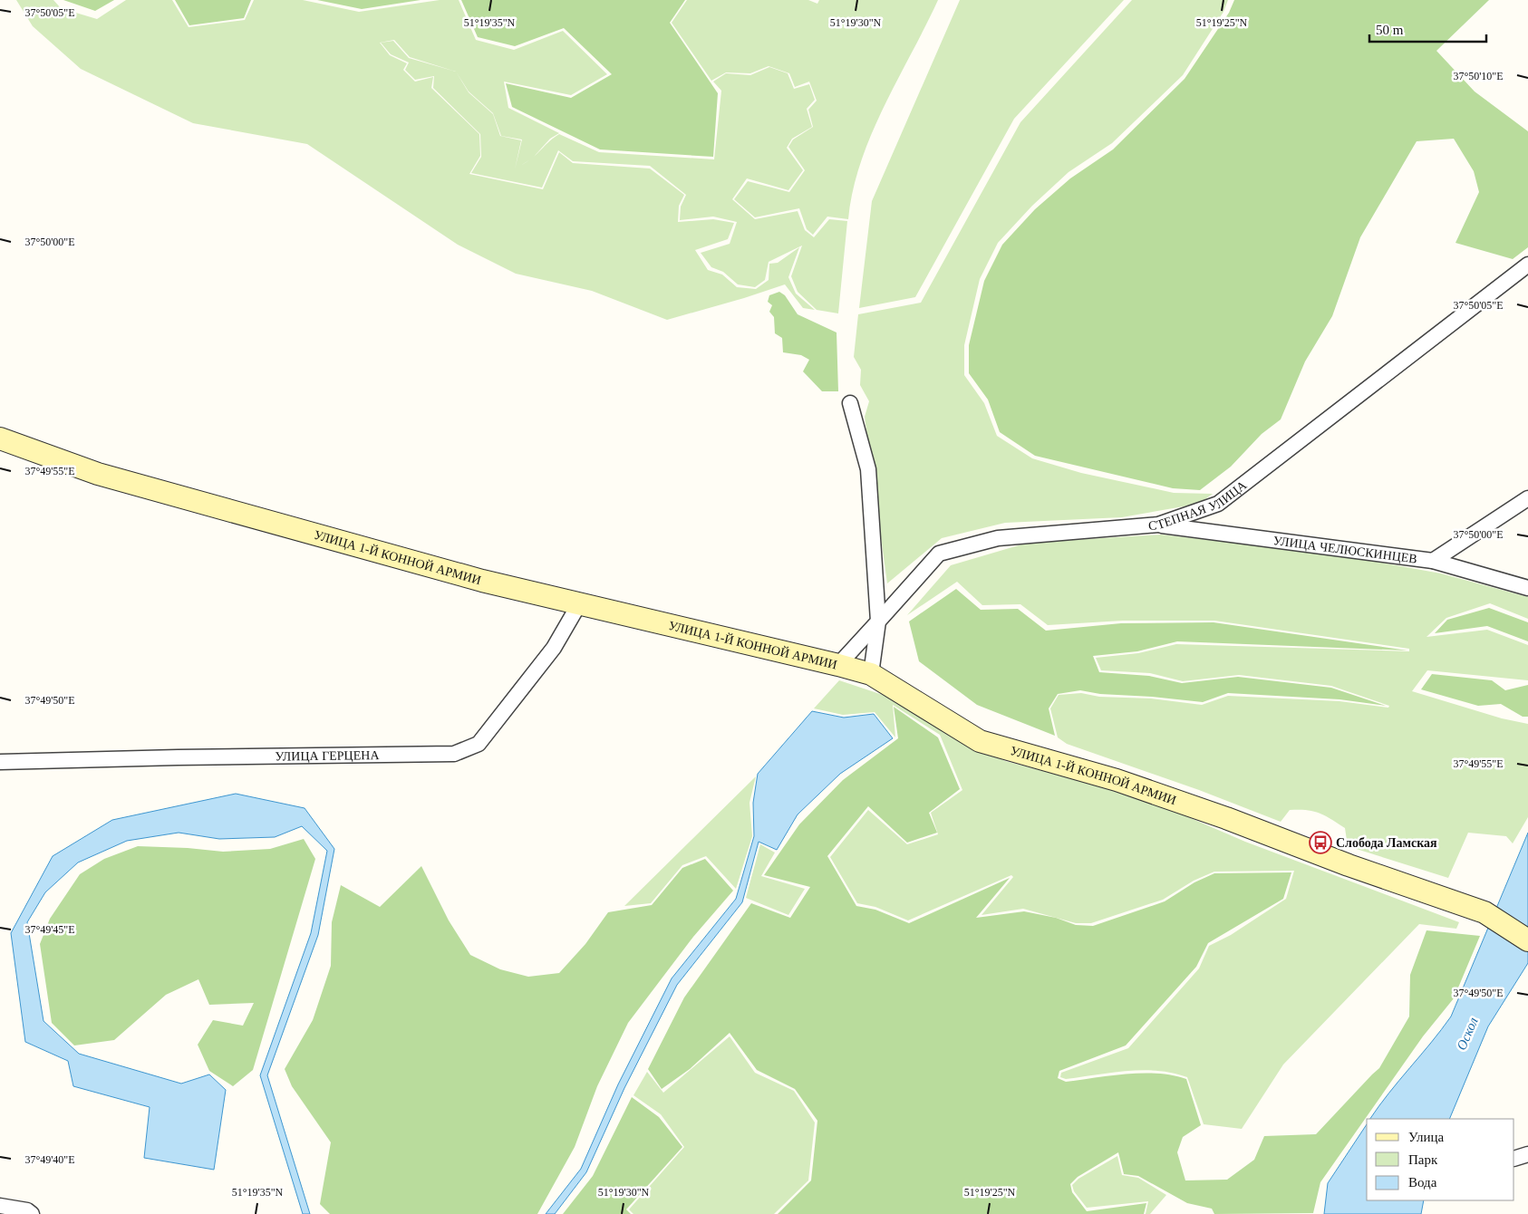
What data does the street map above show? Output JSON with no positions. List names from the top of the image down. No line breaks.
{"streets":{"main road":["УЛИЦА 1-Й КОННОЙ АРМИИ"],"street":["СТЕПНАЯ УЛИЦА","УЛИЦА ЧЕЛЮСКИНЦЕВ","УЛИЦА ГЕРЦЕНА"]},"crossings":[["СТЕПНАЯ УЛИЦА","УЛИЦА ЧЕЛЮСКИНЦЕВ"],["СТЕПНАЯ УЛИЦА","УЛИЦА 1-Й КОННОЙ АРМИИ"],["УЛИЦА 1-Й КОННОЙ АРМИИ","УЛИЦА ГЕРЦЕНА"]],"water":["Оскол"],"places":{"bus stop":["Слобода Ламская"]},"legend":["Улица","Парк","Вода"],"scale_bar":"50 m","coordinates":["37°50'05\"E","51°19'35\"N","51°19'30\"N","51°19'25\"N","37°50'10\"E","37°50'00\"E","37°49'55\"E","37°49'50\"E","37°49'45\"E","37°49'40\"E"]}
